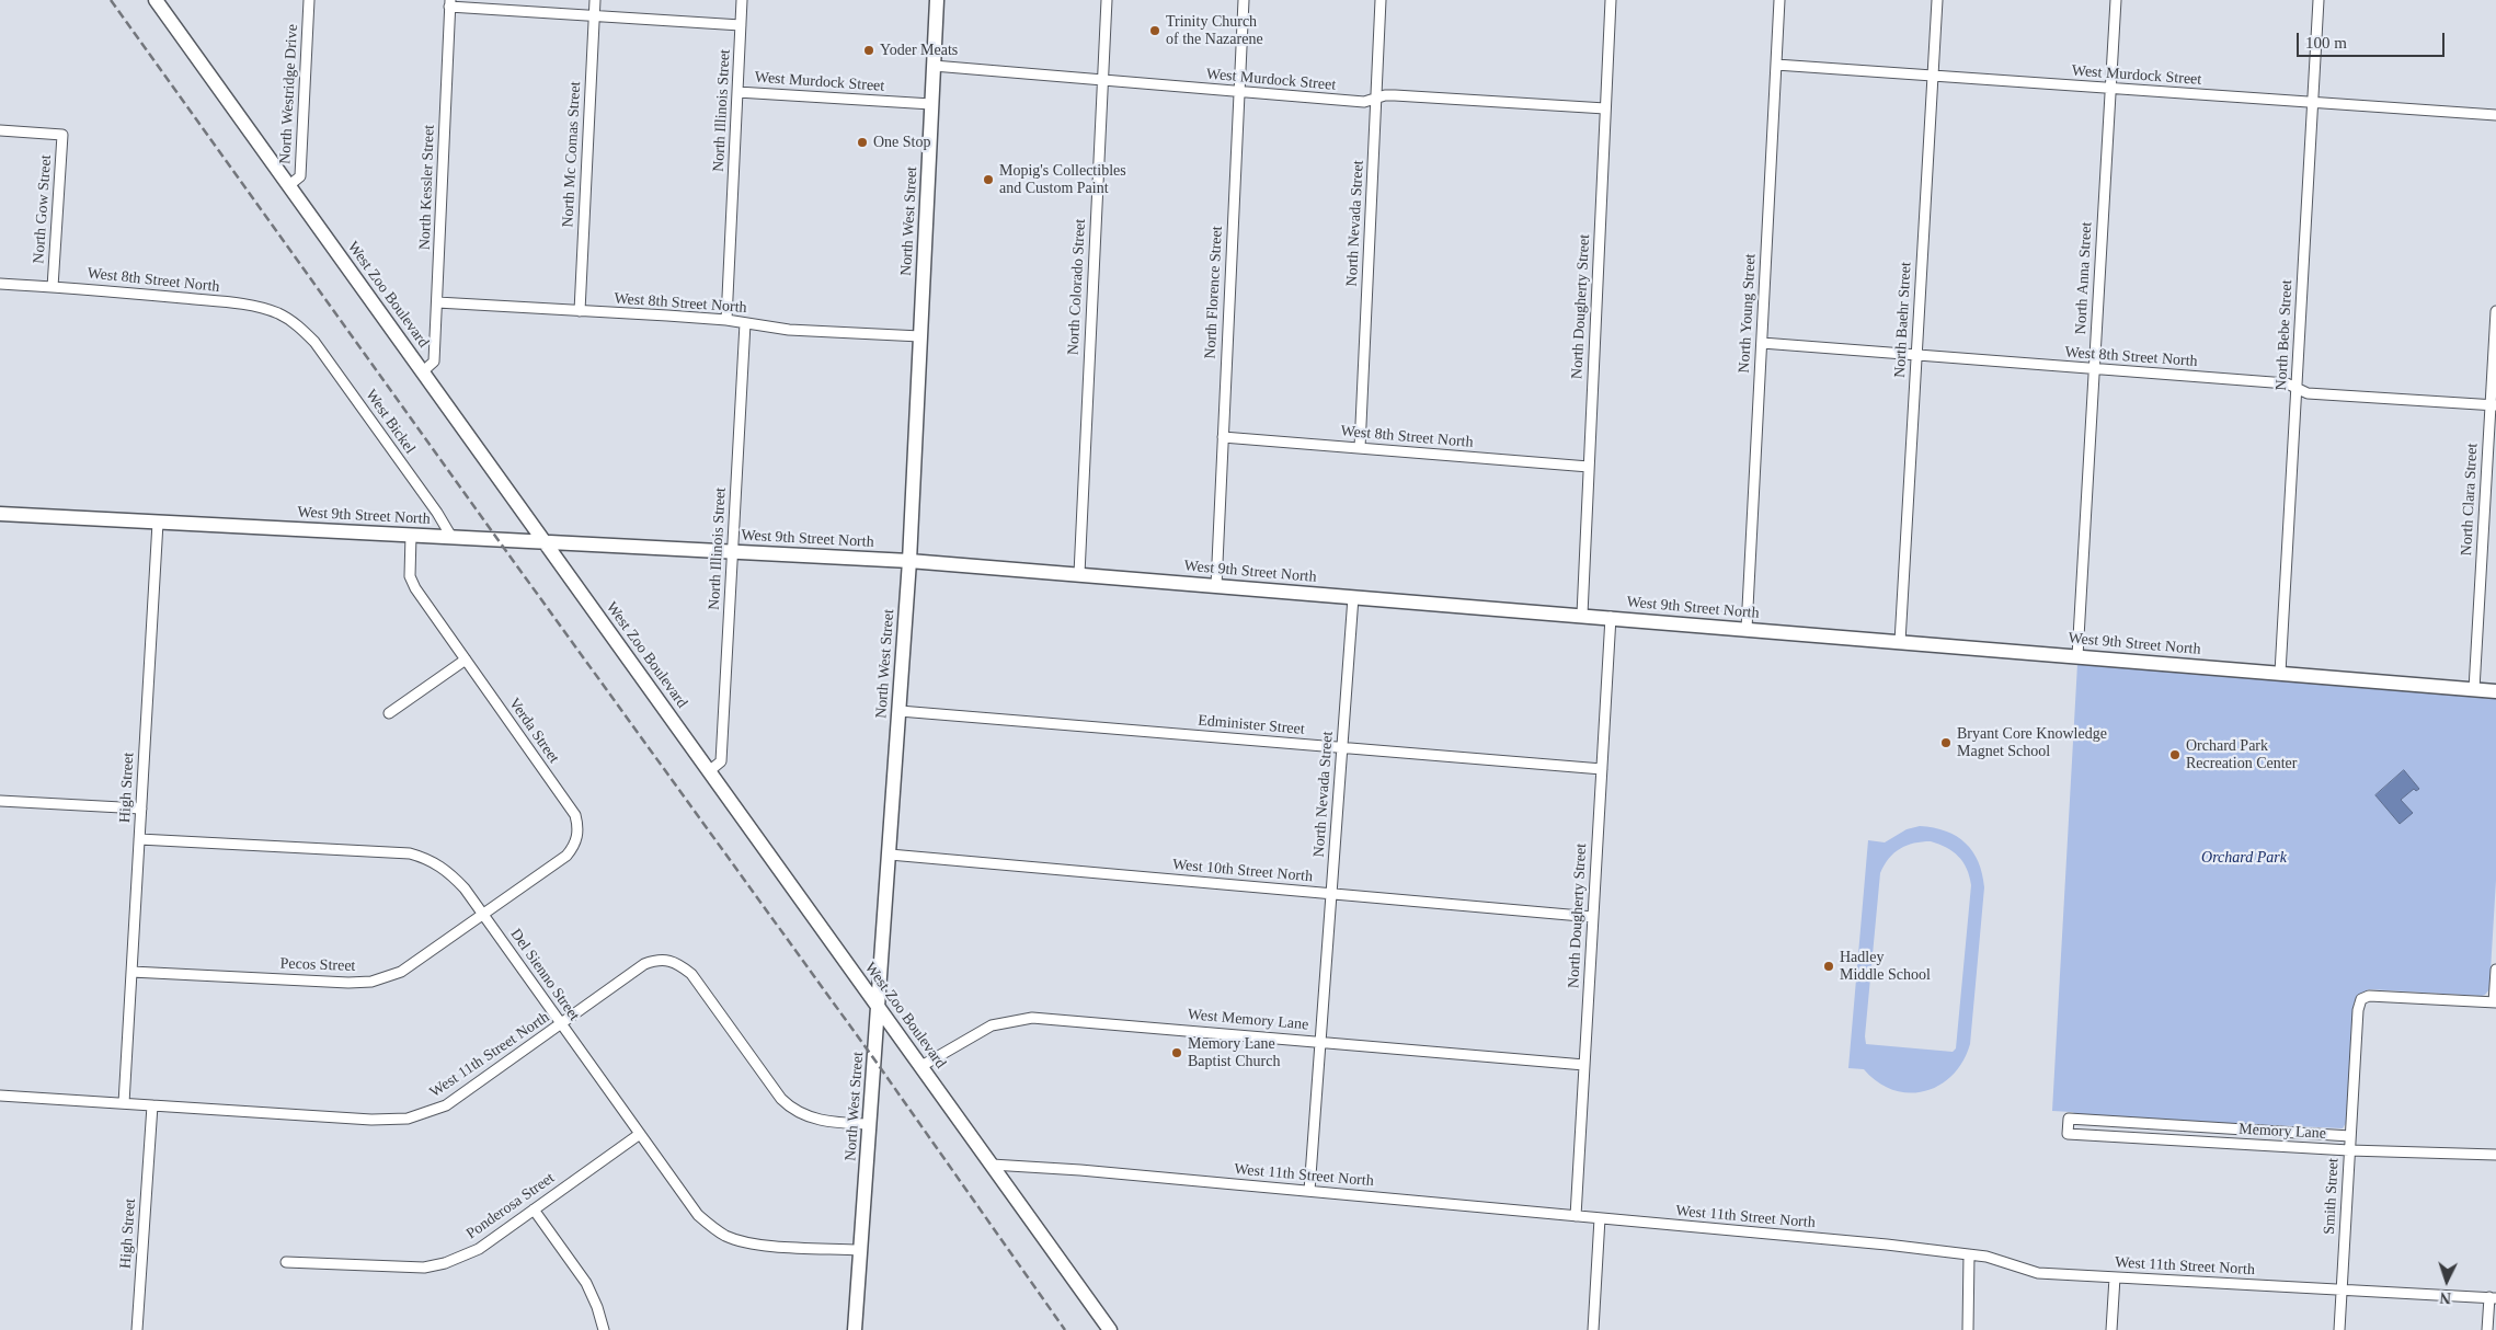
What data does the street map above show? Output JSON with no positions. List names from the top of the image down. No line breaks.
{"streets":{"main road":["North West Street","West Zoo Boulevard","West 9th Street North"],"street":["West Murdock Street","North Westridge Drive","North Illinois Street","North Mc Comas Street","North Kessler Street","North Gow Street","North Nevada Street","North Anna Street","West 8th Street North","North Colorado Street","North Florence Street","North Dougherty Street","North Young Street","North Baehr Street","North Bebe Street","West Bickel","North Clara Street","Edminister Street","Verda Street","High Street","West 10th Street North","Pecos Street","Del Sienno Street","West Memory Lane","West 11th Street North","Memory Lane","Smith Street","Ponderosa Street"]},"crossings":[["West Murdock Street","North Illinois Street"],["West Murdock Street","North West Street"],["West Murdock Street","North Nevada Street"],["West Murdock Street","North Anna Street"],["West Murdock Street","North Colorado Street"],["West Murdock Street","North Florence Street"],["West Murdock Street","North Dougherty Street"],["West Murdock Street","North Young Street"],["West Murdock Street","North Baehr Street"],["West Murdock Street","North Bebe Street"],["North Westridge Drive","West Zoo Boulevard"],["North Illinois Street","West 8th Street North"],["North Illinois Street","West Zoo Boulevard"],["North Illinois Street","West 9th Street North"],["North Mc Comas Street","West 8th Street North"],["North Kessler Street","West 8th Street North"],["North Kessler Street","West Zoo Boulevard"],["North Gow Street","West 8th Street North"],["North West Street","West 8th Street North"],["North West Street","West Zoo Boulevard"],["North West Street","West 9th Street North"],["North West Street","Edminister Street"],["North West Street","West 10th Street North"],["North West Street","Del Sienno Street"],["North West Street","West 11th Street North"],["North Nevada Street","West 8th Street North"],["North Nevada Street","West 9th Street North"],["North Nevada Street","Edminister Street"],["North Nevada Street","West 10th Street North"],["North Nevada Street","West Memory Lane"],["North Nevada Street","West 11th Street North"],["North Anna Street","West 8th Street North"],["North Anna Street","West 9th Street North"],["West 8th Street North","North Florence Street"],["West 8th Street North","North Dougherty Street"],["West 8th Street North","North Young Street"],["West 8th Street North","North Baehr Street"],["West 8th Street North","North Bebe Street"],["West 8th Street North","West Bickel"],["West 8th Street North","North Clara Street"],["North Colorado Street","West 9th Street North"],["North Florence Street","West 9th Street North"],["West Zoo Boulevard","West 9th Street North"],["West Zoo Boulevard","West Memory Lane"],["West Zoo Boulevard","West 11th Street North"],["North Dougherty Street","West 9th Street North"],["North Dougherty Street","Edminister Street"],["North Dougherty Street","West 10th Street North"],["North Dougherty Street","West Memory Lane"],["North Dougherty Street","West 11th Street North"],["North Young Street","West 9th Street North"],["North Baehr Street","West 9th Street North"],["North Bebe Street","West 9th Street North"],["West Bickel","West 9th Street North"],["North Clara Street","West 9th Street North"],["West 9th Street North","Verda Street"],["West 9th Street North","High Street"],["Verda Street","Pecos Street"],["Verda Street","Del Sienno Street"],["High Street","Pecos Street"],["High Street","Del Sienno Street"],["High Street","West 11th Street North"],["Pecos Street","Del Sienno Street"],["Del Sienno Street","West 11th Street North"],["Del Sienno Street","Ponderosa Street"],["West 11th Street North","Smith Street"],["Memory Lane","Smith Street"]],"parks":["Orchard Park"],"places":["Trinity Church of the Nazarene","Yoder Meats","One Stop","Mopig's Collectibles and Custom Paint","Bryant Core Knowledge Magnet School","Orchard Park Recreation Center","Hadley Middle School","Memory Lane Baptist Church"],"scale_bar":"100 m","north":"bottom"}
